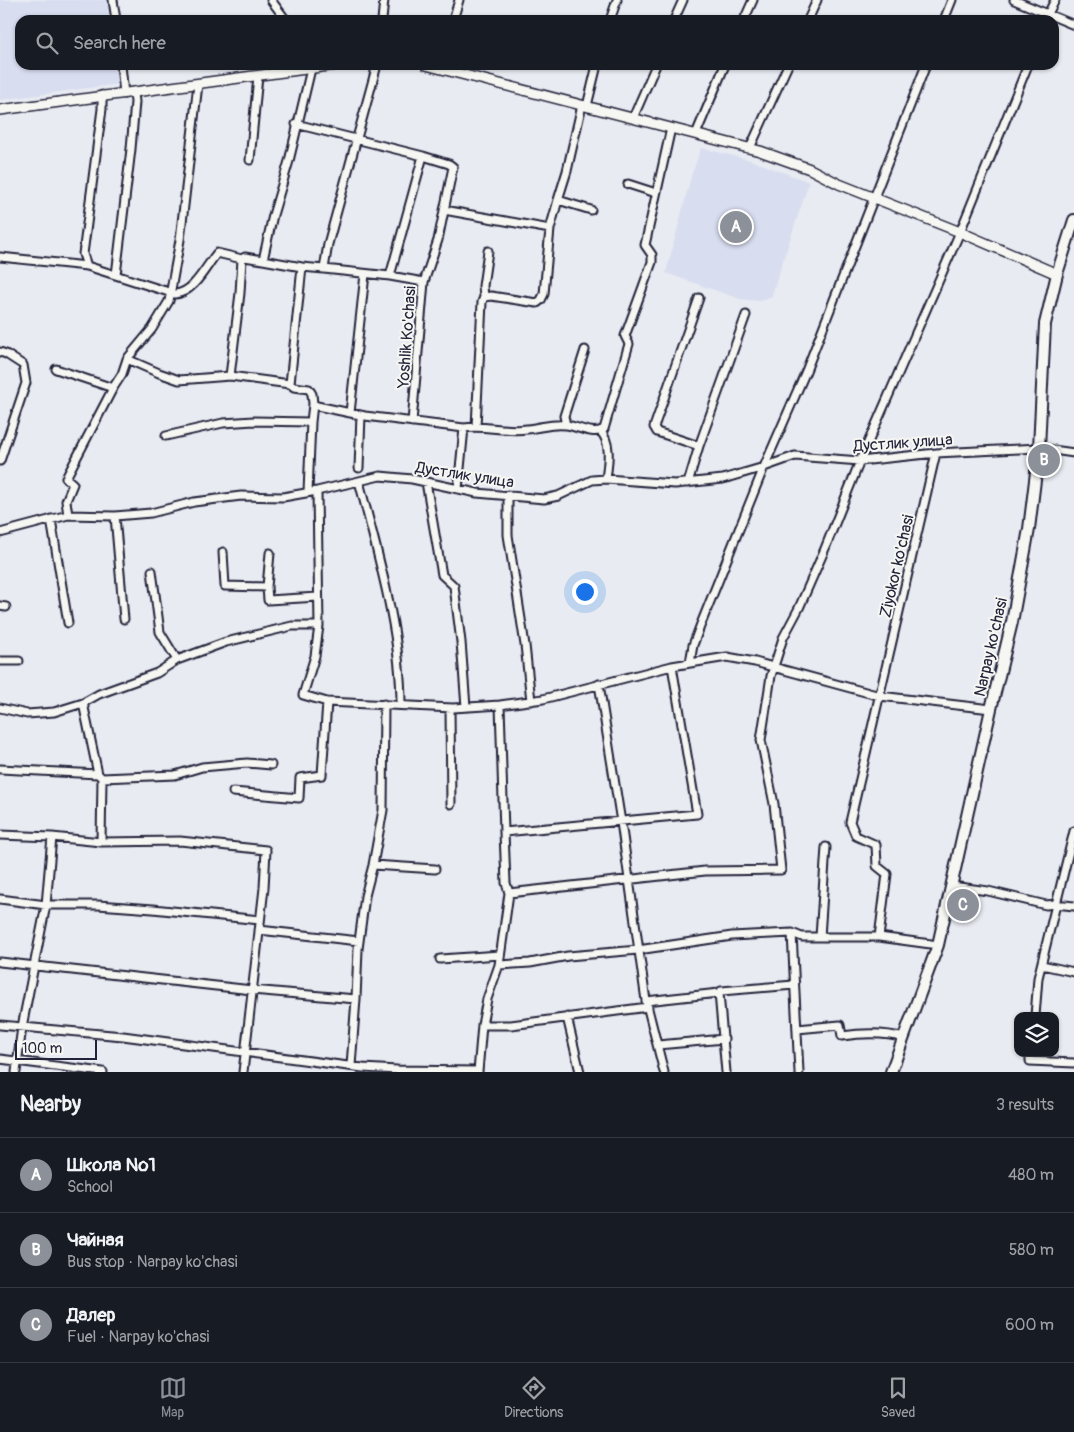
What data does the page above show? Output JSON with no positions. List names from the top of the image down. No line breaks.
{"streets":{"main road":["Narpay ko'chasi"],"street":["Yoshlik Ko'chasi","Дустлик улица","Ziyokor ko'chasi"]},"crossings":[["Дустлик улица","Ziyokor ko'chasi"],["Дустлик улица","Narpay ko'chasi"]],"scale_bar":"100 m","page":{"search":"Search here","pins":["A","B","C"],"scale":"100 m","heading":["Nearby","3 results"],"list":[{"mark":"A","name":"Школа №1","note":"School","value":"480 m"},{"mark":"B","name":"Чайная","note":"Bus stop · Narpay ko'chasi","value":"580 m"},{"mark":"C","name":"Далер","note":"Fuel · Narpay ko'chasi","value":"600 m"}],"nav":["Map","Directions","Saved"]}}
